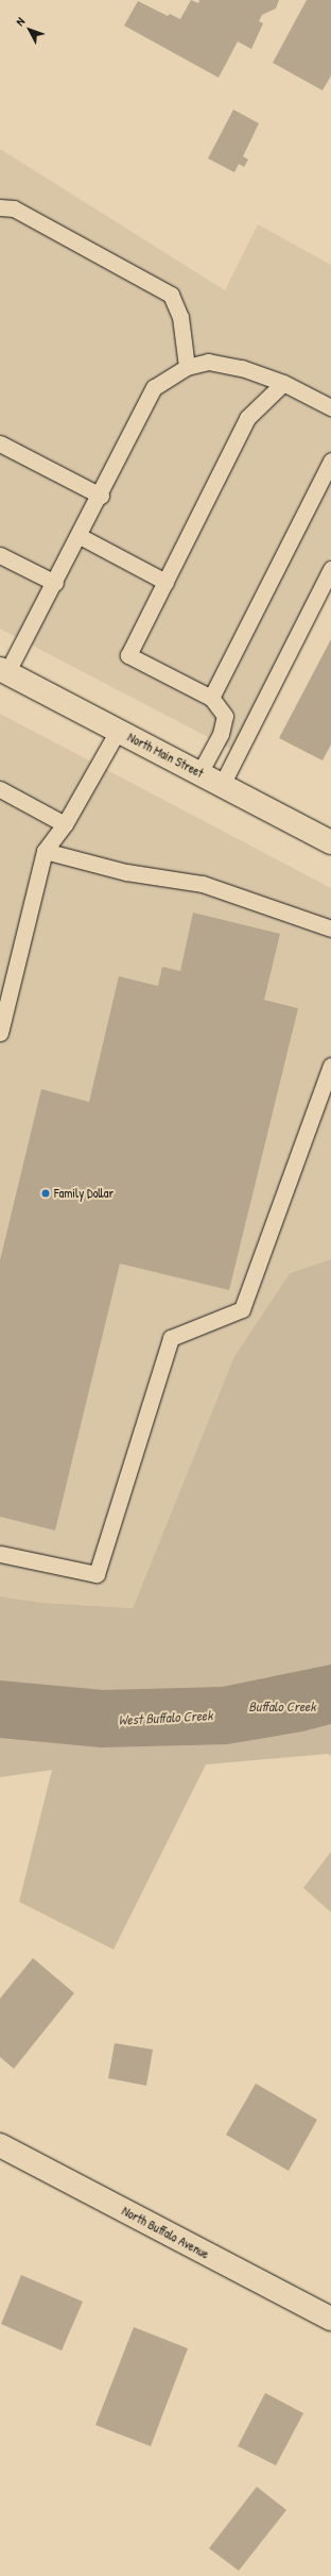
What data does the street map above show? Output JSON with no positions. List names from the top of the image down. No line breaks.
{"streets":{"main road":["North Main Street","North Buffalo Avenue"]},"water":["Buffalo Creek","West Buffalo Creek"],"places":["Family Dollar"],"north":"top left"}
